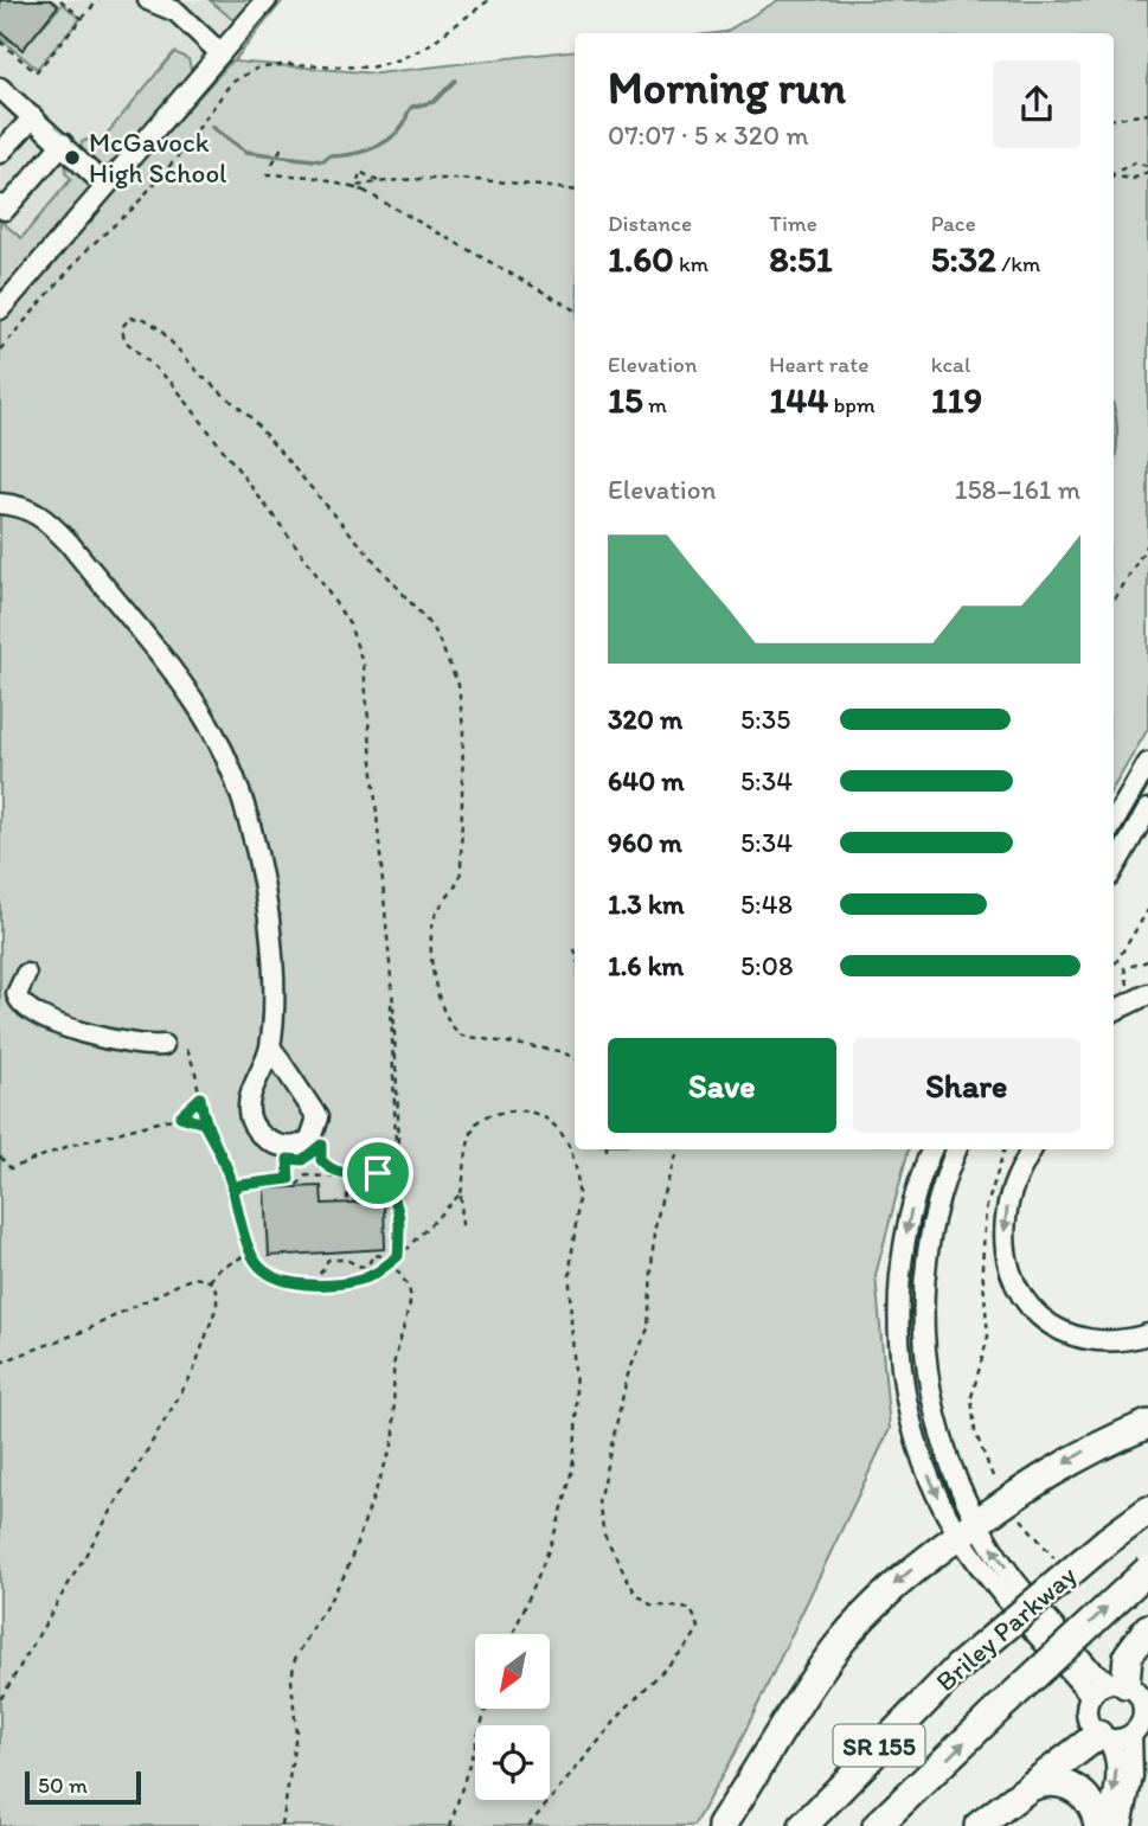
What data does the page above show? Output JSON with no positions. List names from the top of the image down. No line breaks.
{"streets":{"highway":["Briley Parkway","SR 155"]},"places":["McGavock High School"],"scale_bar":"50 m","north":"bottom left","page":{"heading":["Morning run","07:07 · 5 × 320 m"],"stats":[["Distance","1.60 km"],["Time","8:51"],["Pace","5:32 /km"],["Elevation","15 m"],["Heart rate","144 bpm"],["kcal","119"]],"chart":["Elevation","158–161 m"],"list":[{"name":"320 m","note":"5:35"},{"name":"640 m","note":"5:34"},{"name":"960 m","note":"5:34"},{"name":"1.3 km","note":"5:48"},{"name":"1.6 km","note":"5:08"}],"buttons":["Save","Share"],"scale":"50 m"}}
